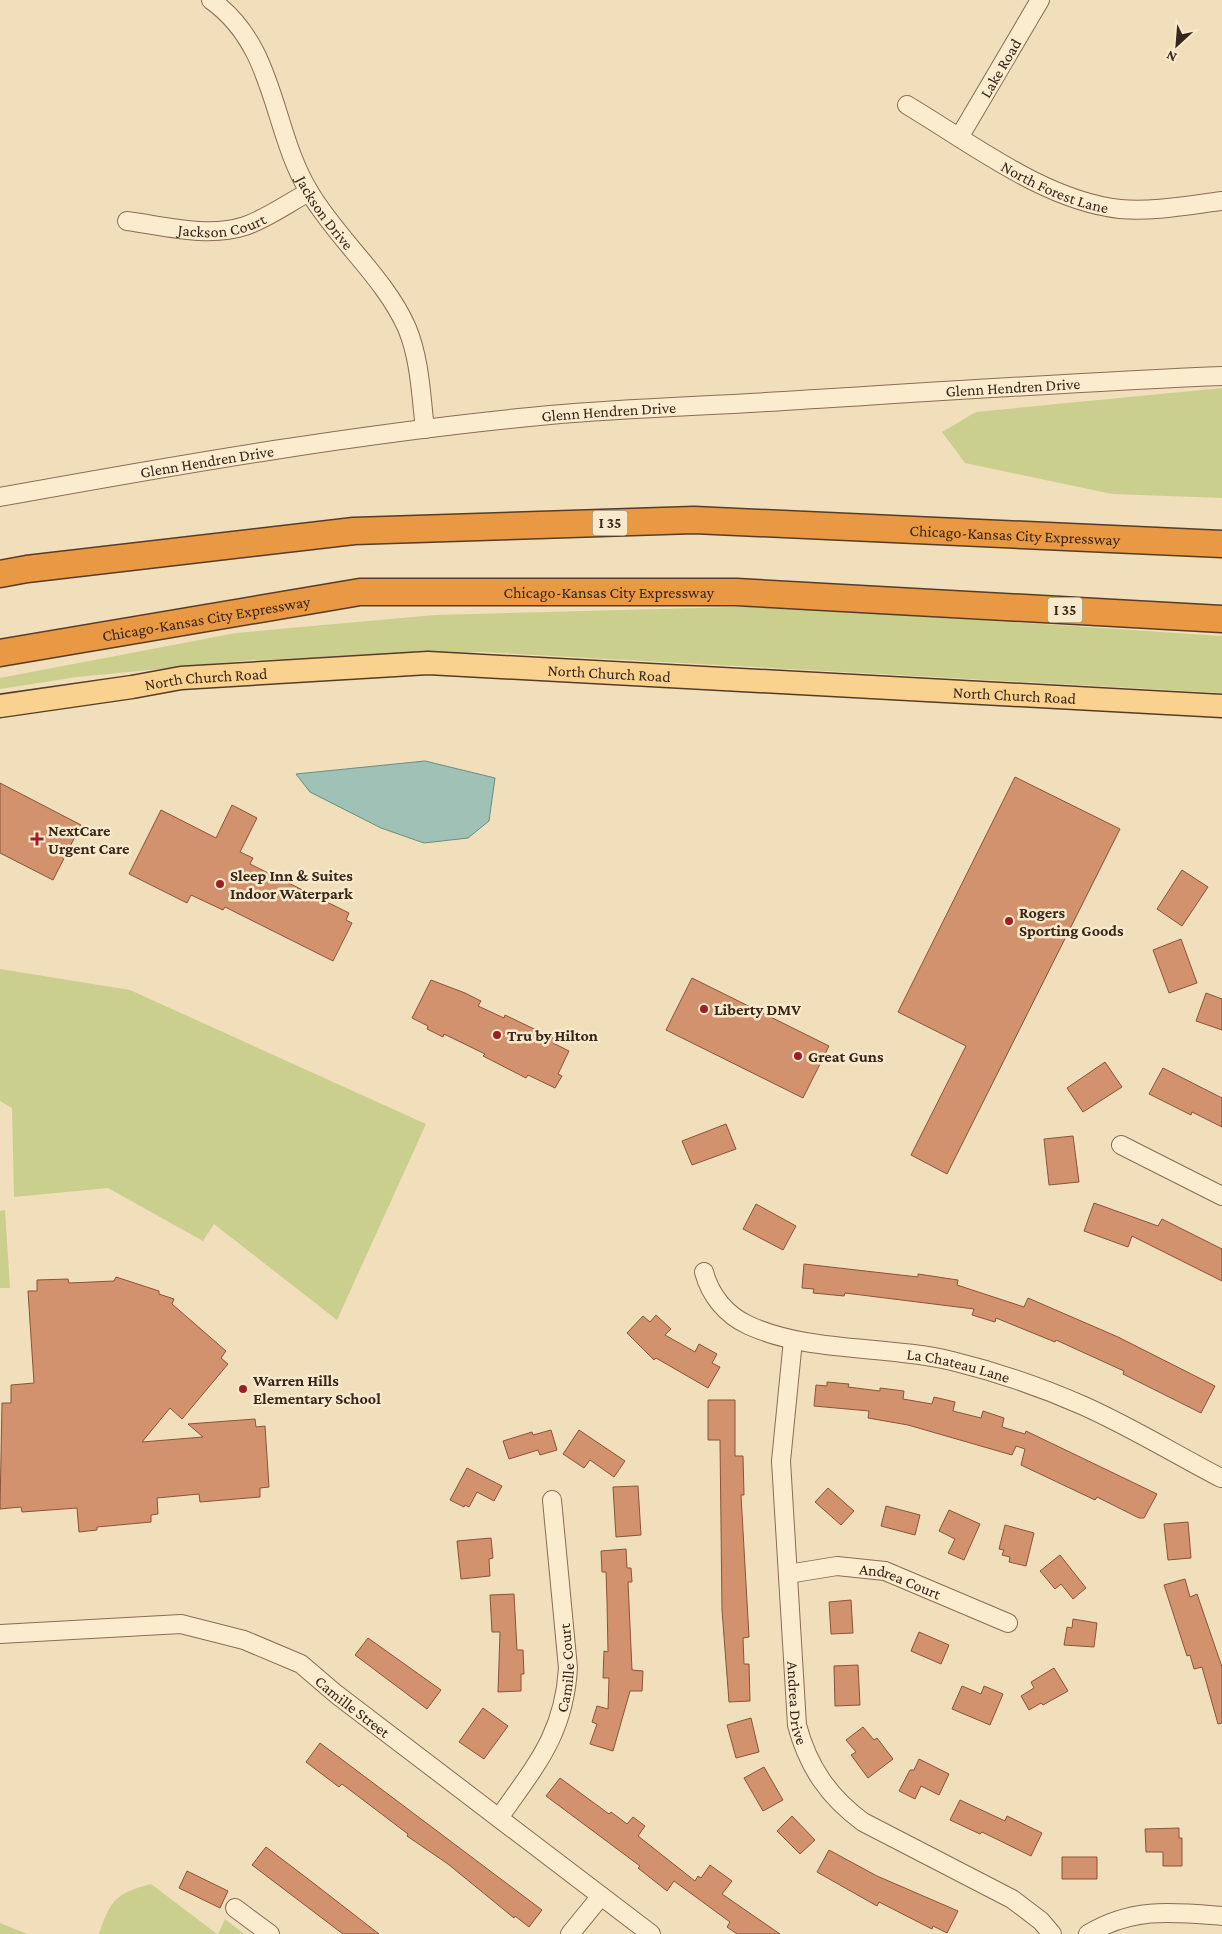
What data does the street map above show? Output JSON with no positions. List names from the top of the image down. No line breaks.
{"streets":{"highway":["I 35","Chicago-Kansas City Expressway"],"main road":["North Church Road"],"street":["Lake Road","North Forest Lane","Jackson Drive","Jackson Court","Glenn Hendren Drive","La Chateau Lane","Andrea Court","Camille Court","Andrea Drive","Camille Street"]},"crossings":[["Lake Road","North Forest Lane"],["Jackson Drive","Jackson Court"],["Jackson Drive","Glenn Hendren Drive"],["La Chateau Lane","Andrea Drive"],["Andrea Court","Andrea Drive"],["Camille Court","Camille Street"]],"places":{"health":["NextCare Urgent Care"],"other":["Sleep Inn & Suites Indoor Waterpark","Rogers Sporting Goods","Liberty DMV","Tru by Hilton","Great Guns","Warren Hills Elementary School"]},"north":"bottom left"}
